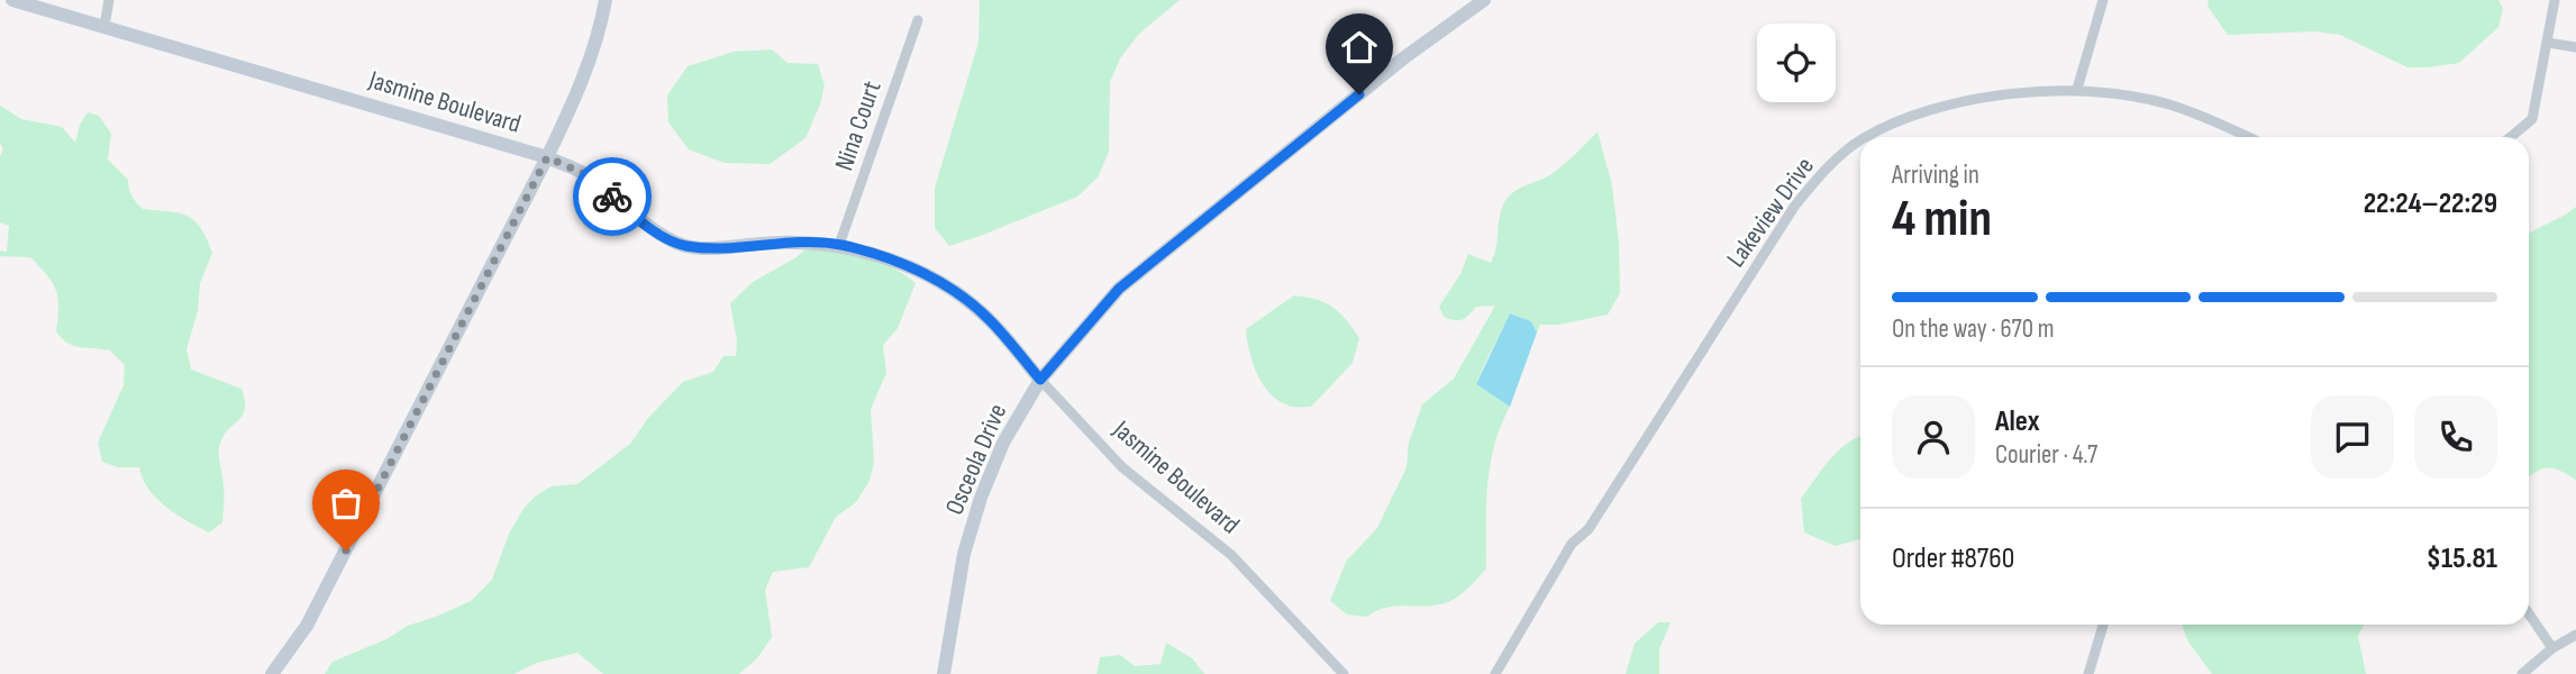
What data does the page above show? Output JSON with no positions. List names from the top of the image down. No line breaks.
{"streets":{"street":["Jasmine Boulevard","Nina Court","Lakeview Drive","Osceola Drive"]},"crossings":[["Jasmine Boulevard","Nina Court"],["Jasmine Boulevard","Osceola Drive"]],"page":{"heading":["4 min","Arriving in","22:24–22:29"],"panel":["Alex","Courier · 4.7","Order #8760","$15.81"],"bar":"On the way · 670 m"}}
